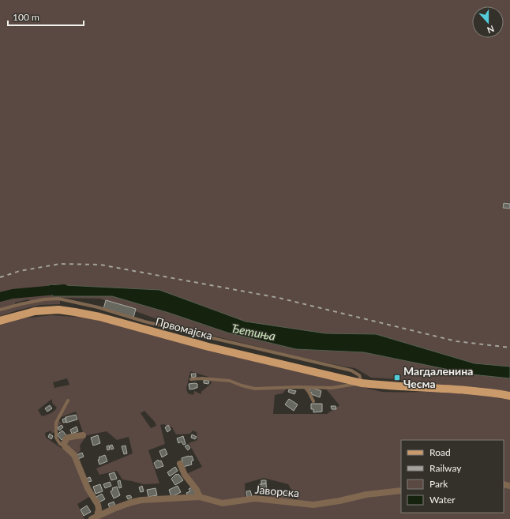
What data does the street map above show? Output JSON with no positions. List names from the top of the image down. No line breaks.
{"streets":{"main road":["Првомајска"],"street":["Јаворска"]},"water":["Ђетиња"],"places":{"transit":["Магдаленина Чесма"]},"legend":["Road","Railway","Park","Water"],"scale_bar":"100 m","north":"bottom"}
